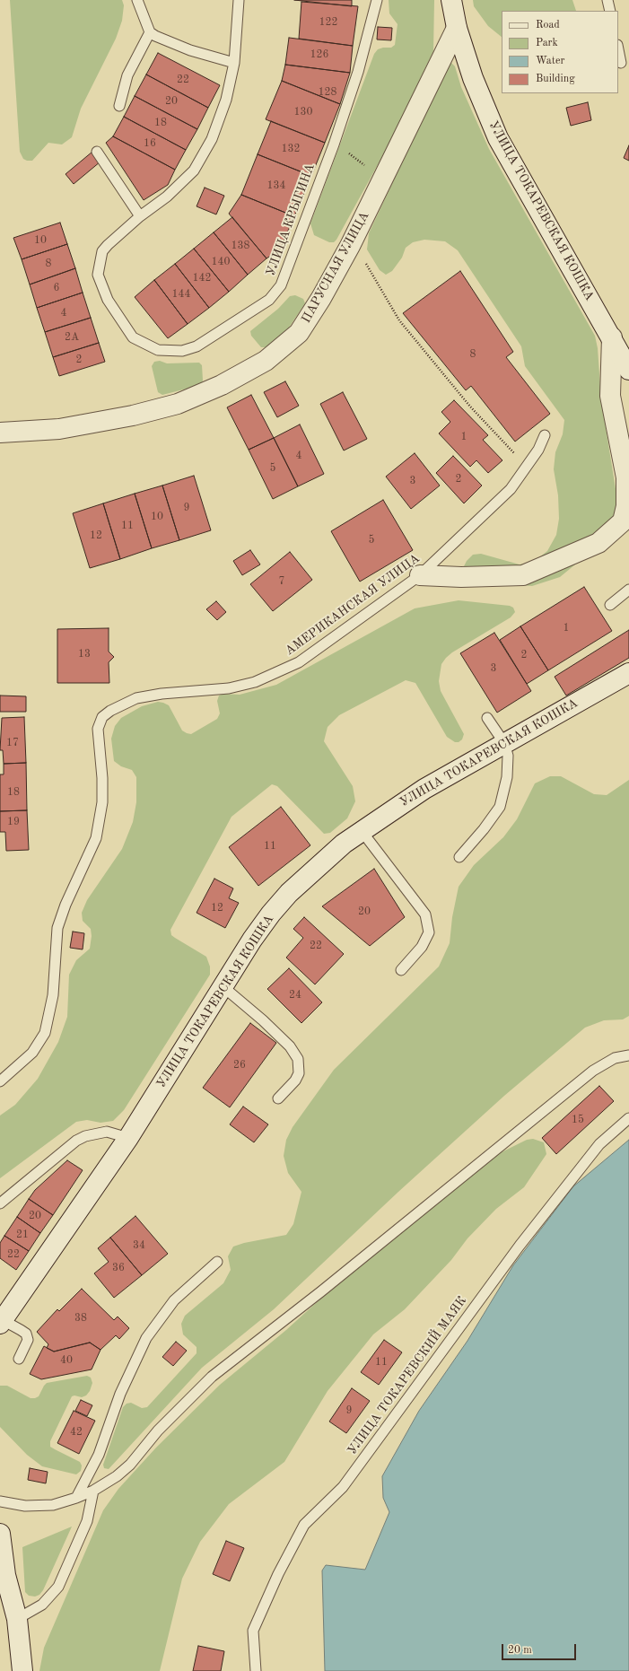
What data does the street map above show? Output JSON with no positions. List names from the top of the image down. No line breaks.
{"streets":{"main road":["УЛИЦА ТОКАРЕВСКАЯ КОШКА","ПАРУСНАЯ УЛИЦА"],"lane":["УЛИЦА КРЫГИНА","АМЕРИКАНСКАЯ УЛИЦА","УЛИЦА ТОКАРЕВСКИЙ МАЯК"]},"crossings":[["УЛИЦА ТОКАРЕВСКАЯ КОШКА","ПАРУСНАЯ УЛИЦА"]],"house_numbers":["122","126","22","128","20","130","18","16","132","134","10","138","140","8","142","6","144","4","2А","8","2","1","4","5","2","3","9","10","11","12","5","7","1","13","2","3","17","18","19","11","12","20","22","24","26","15","20","21","34","22","36","38","40","11","9","42"],"legend":["Road","Park","Water","Building"],"scale_bar":"20 m"}
